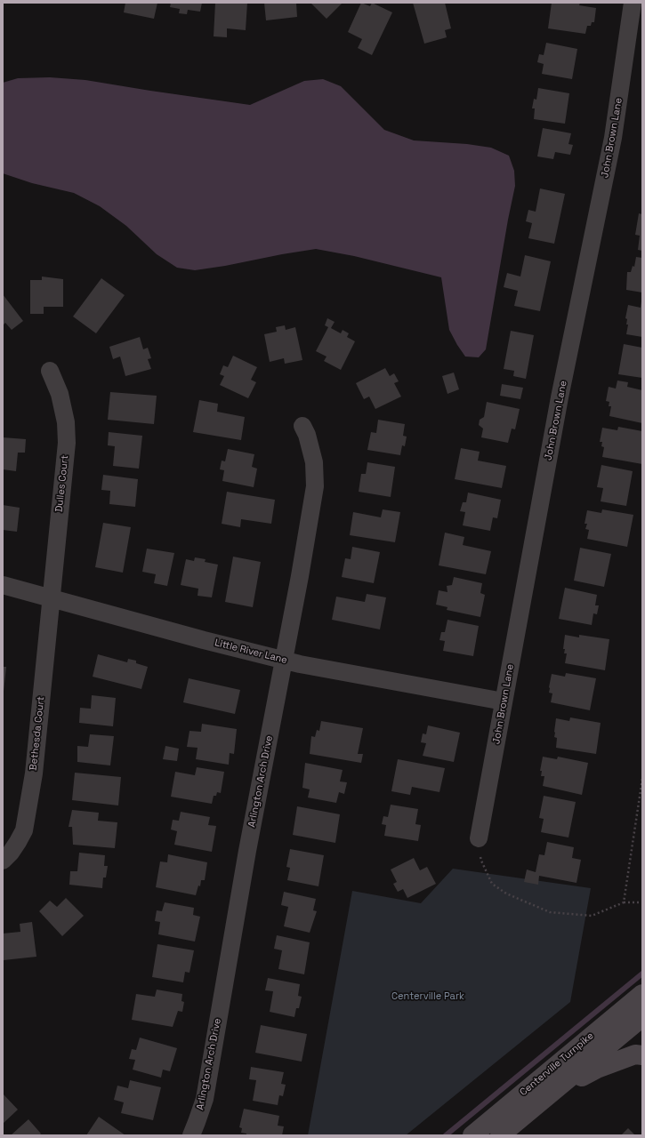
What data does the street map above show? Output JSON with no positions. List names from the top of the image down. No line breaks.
{"streets":{"main road":["Centerville Turnpike"],"street":["John Brown Lane","Dulles Court","Little River Lane","Bethesda Court","Arlington Arch Drive"]},"crossings":[["John Brown Lane","Little River Lane"],["Dulles Court","Little River Lane"],["Dulles Court","Bethesda Court"],["Little River Lane","Bethesda Court"],["Little River Lane","Arlington Arch Drive"]],"parks":["Centerville Park"]}
